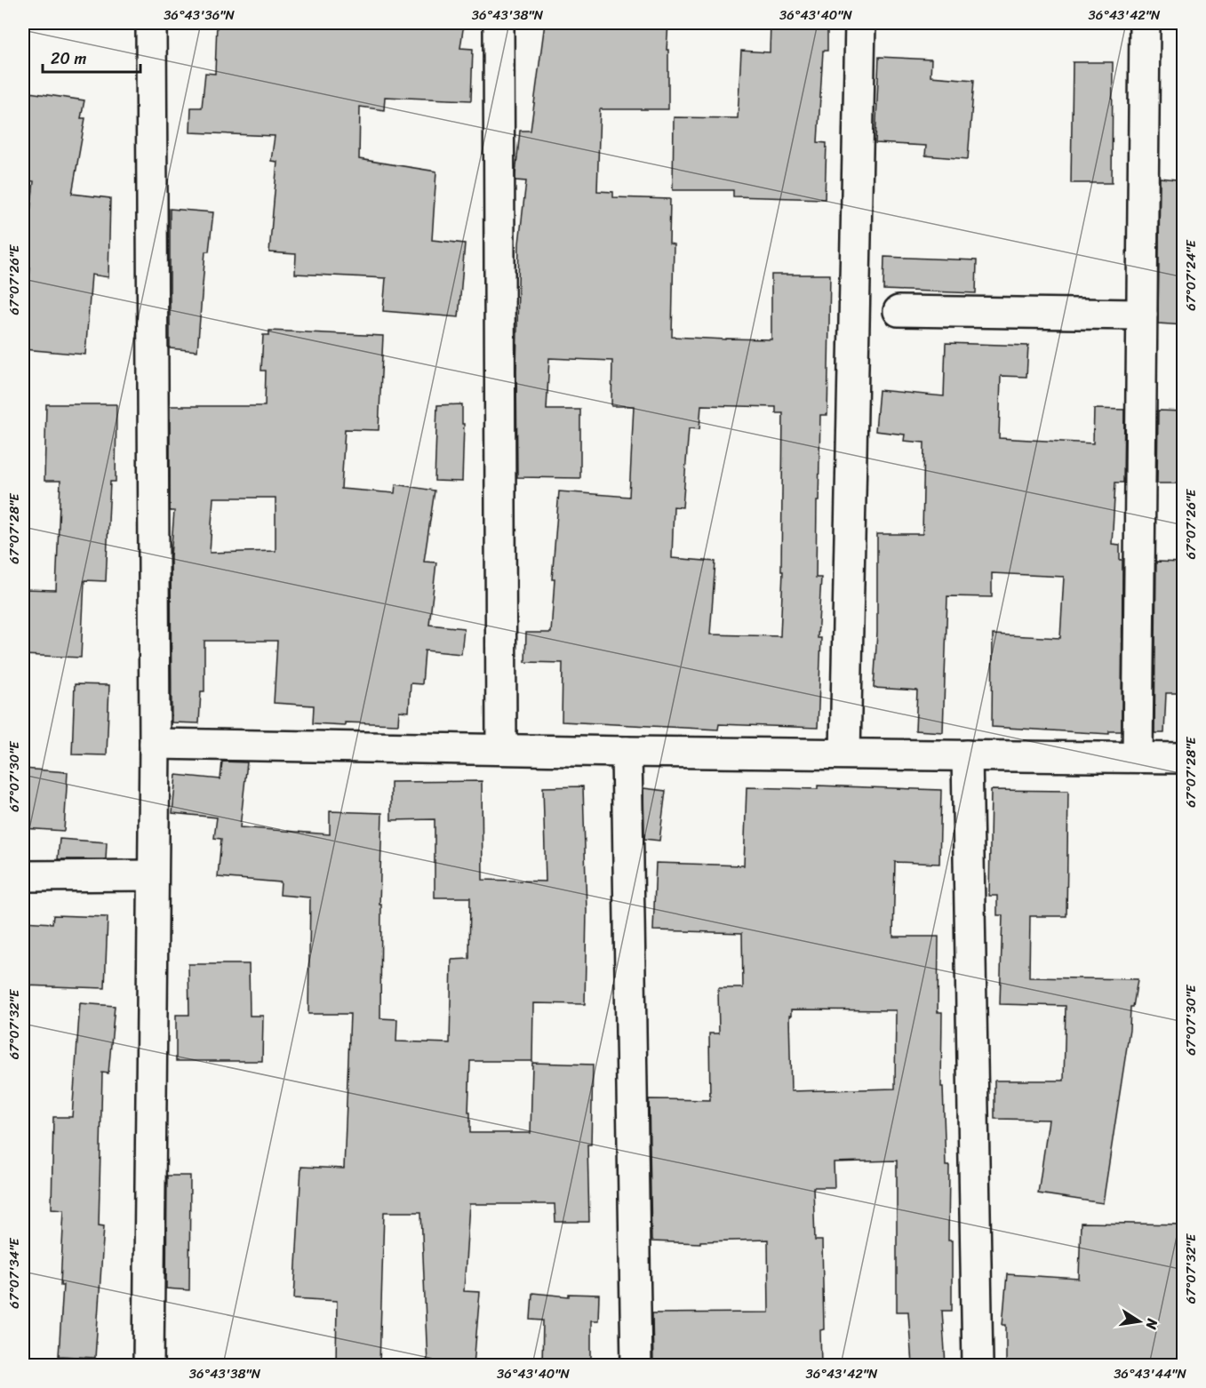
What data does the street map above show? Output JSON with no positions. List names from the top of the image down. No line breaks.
{"scale_bar":"20 m","north":"right","coordinates":["36°43'36\"N","36°43'38\"N","36°43'40\"N","36°43'42\"N","67°07'24\"E","67°07'26\"E","67°07'28\"E","67°07'30\"E","67°07'32\"E","67°07'34\"E","36°43'44\"N"]}
